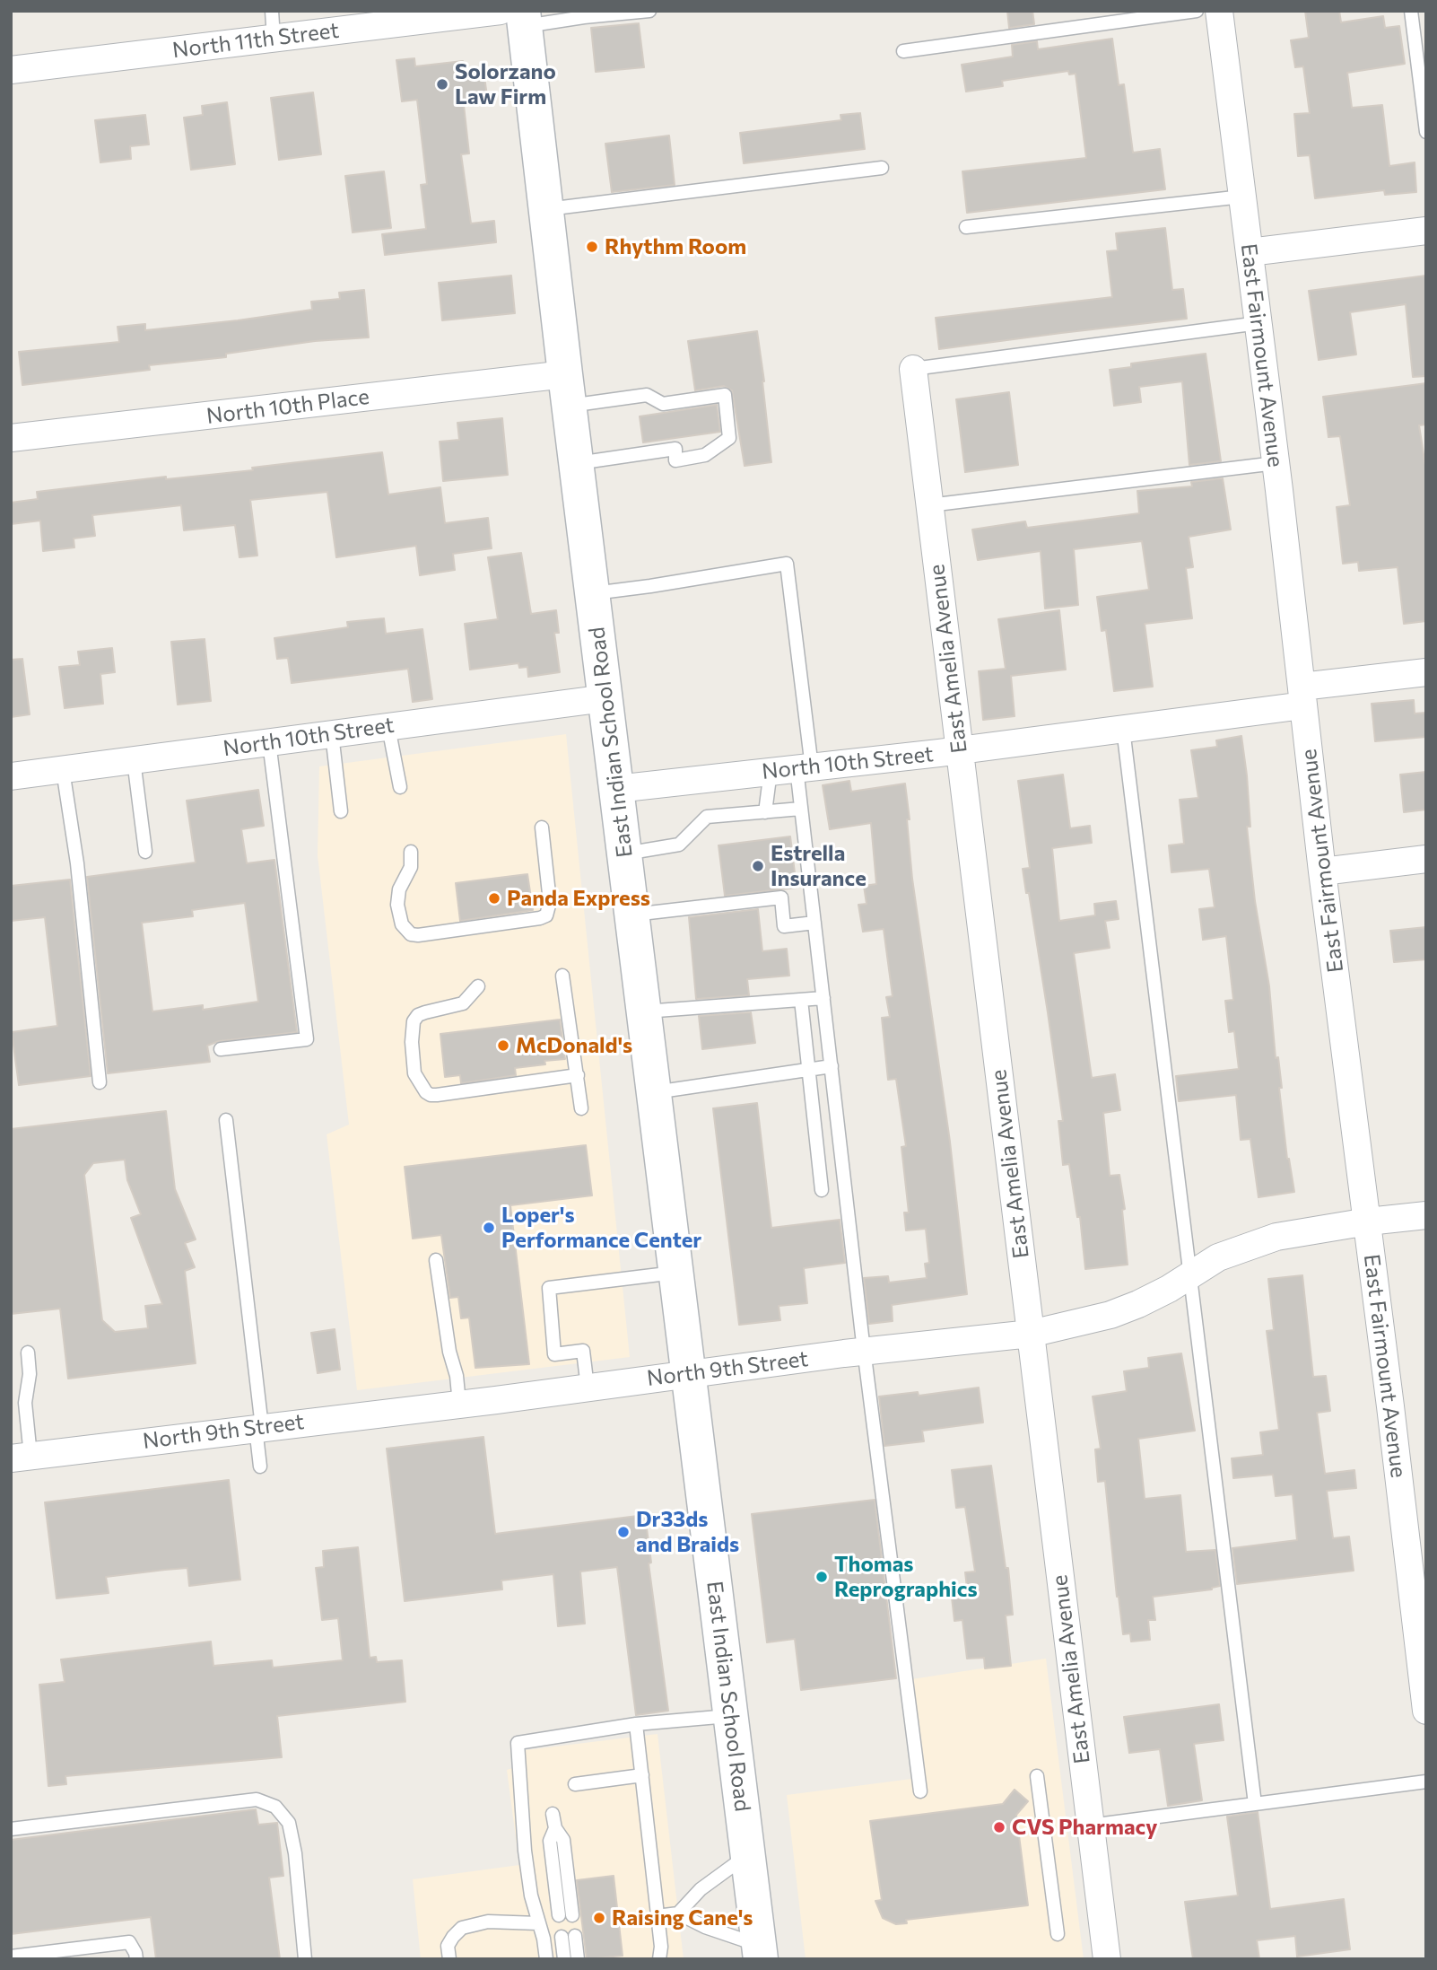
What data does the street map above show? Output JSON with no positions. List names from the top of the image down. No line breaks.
{"streets":{"main road":["East Indian School Road"],"street":["North 11th Street","East Fairmount Avenue","North 10th Place","East Amelia Avenue","North 10th Street","North 9th Street"]},"crossings":[["North 11th Street","East Indian School Road"],["East Fairmount Avenue","North 10th Street"],["East Fairmount Avenue","North 9th Street"],["North 10th Place","East Indian School Road"],["East Amelia Avenue","North 10th Street"],["East Amelia Avenue","North 9th Street"],["North 10th Street","East Indian School Road"],["East Indian School Road","North 9th Street"]],"places":["Solorzano Law Firm","Rhythm Room","Estrella Insurance","Panda Express","McDonald's","Loper's Performance Center","Dr33ds and Braids","Thomas Reprographics","CVS Pharmacy","Raising Cane's"]}
